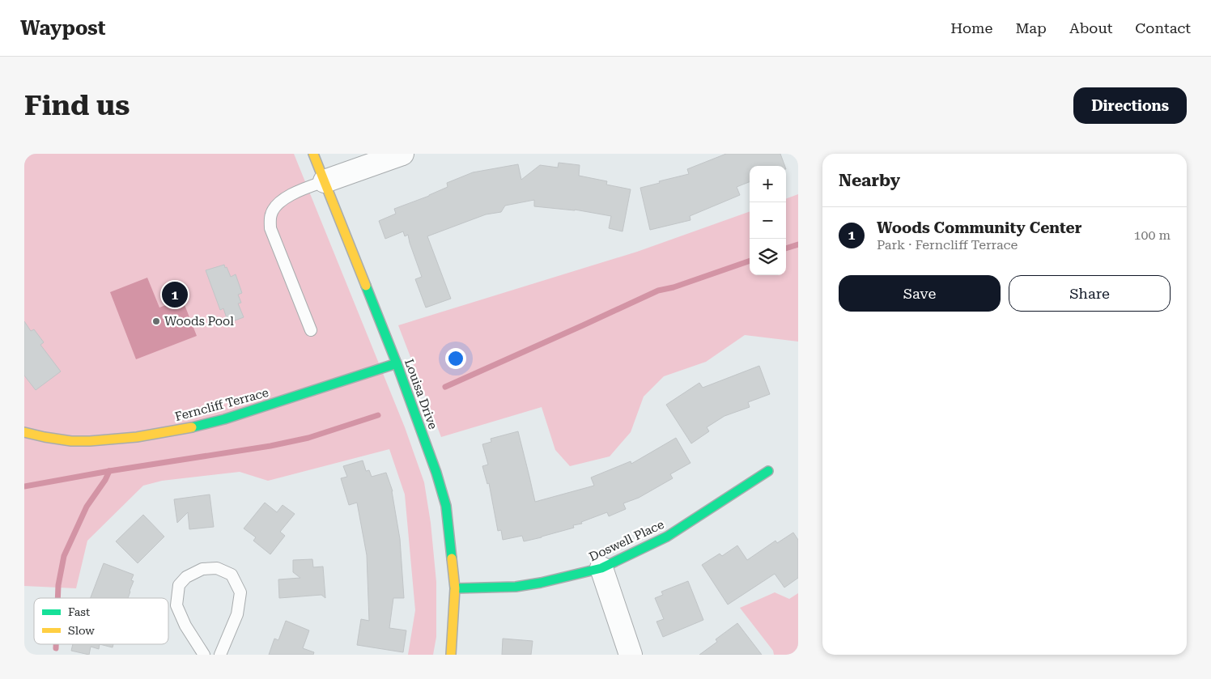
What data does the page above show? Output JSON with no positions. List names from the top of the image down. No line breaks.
{"streets":{"street":["Louisa Drive","Ferncliff Terrace","Doswell Place"]},"crossings":[["Louisa Drive","Ferncliff Terrace"],["Louisa Drive","Doswell Place"]],"places":["Woods Pool"],"legend":["Fast","Slow"],"page":{"header":"Waypost","nav":["Home","Map","About","Contact"],"buttons":["Directions",["Save","Share"]],"title":"Find us","heading":"Nearby","map_buttons":["+","−"],"list":[{"mark":"1","name":"Woods Community Center","note":"Park · Ferncliff Terrace","value":"100 m"}],"pins":"1"}}
